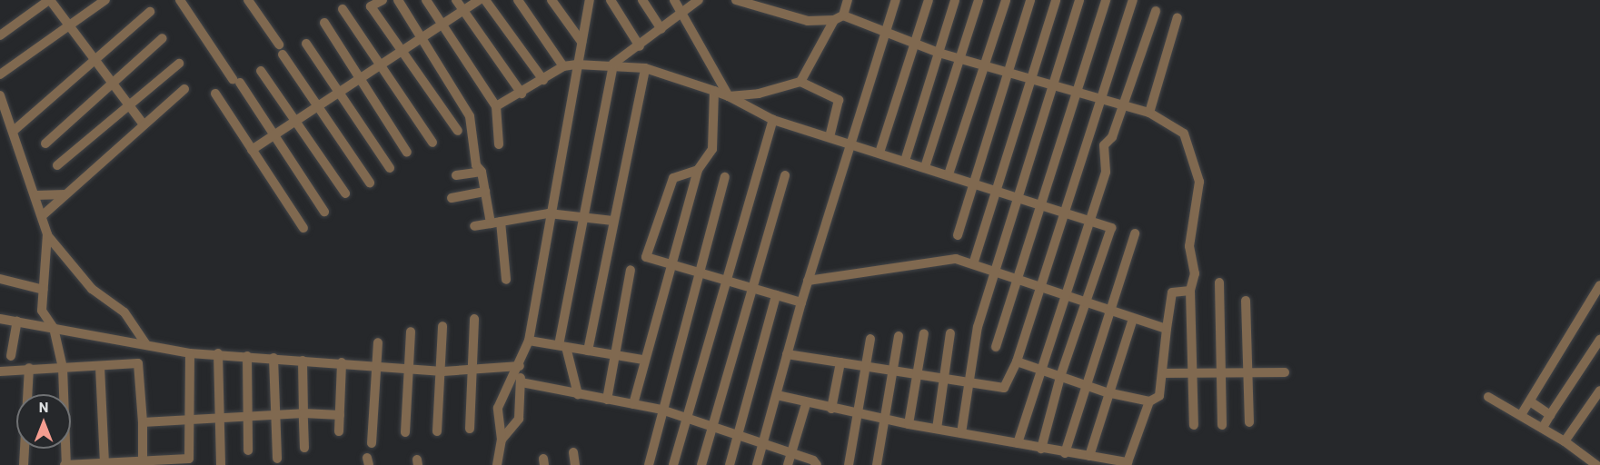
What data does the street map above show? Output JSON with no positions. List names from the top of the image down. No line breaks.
{"north":"top"}
